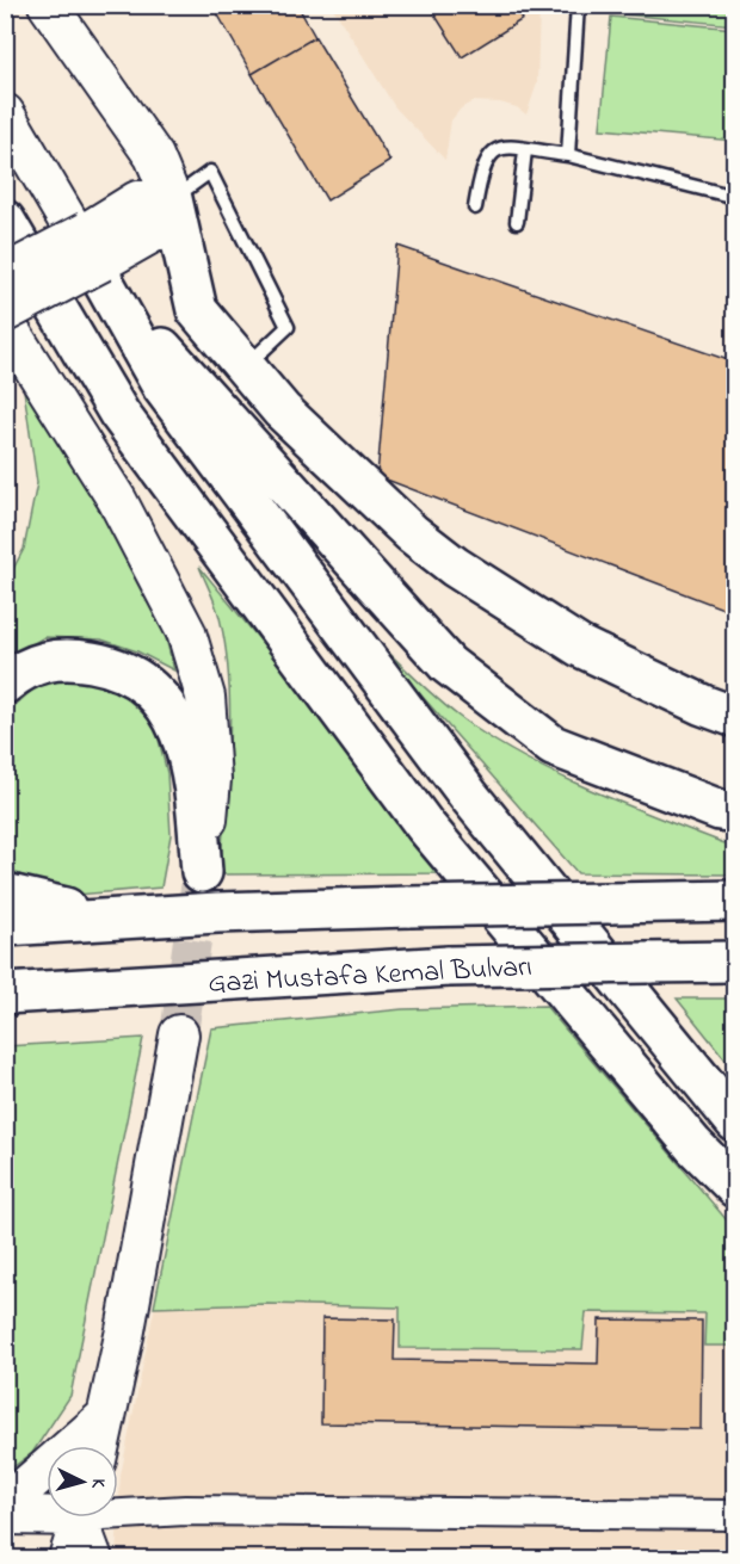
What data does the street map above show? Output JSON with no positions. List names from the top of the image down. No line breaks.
{"streets":{"highway":["Gazi Mustafa Kemal Bulvarı"]},"north":"right"}
